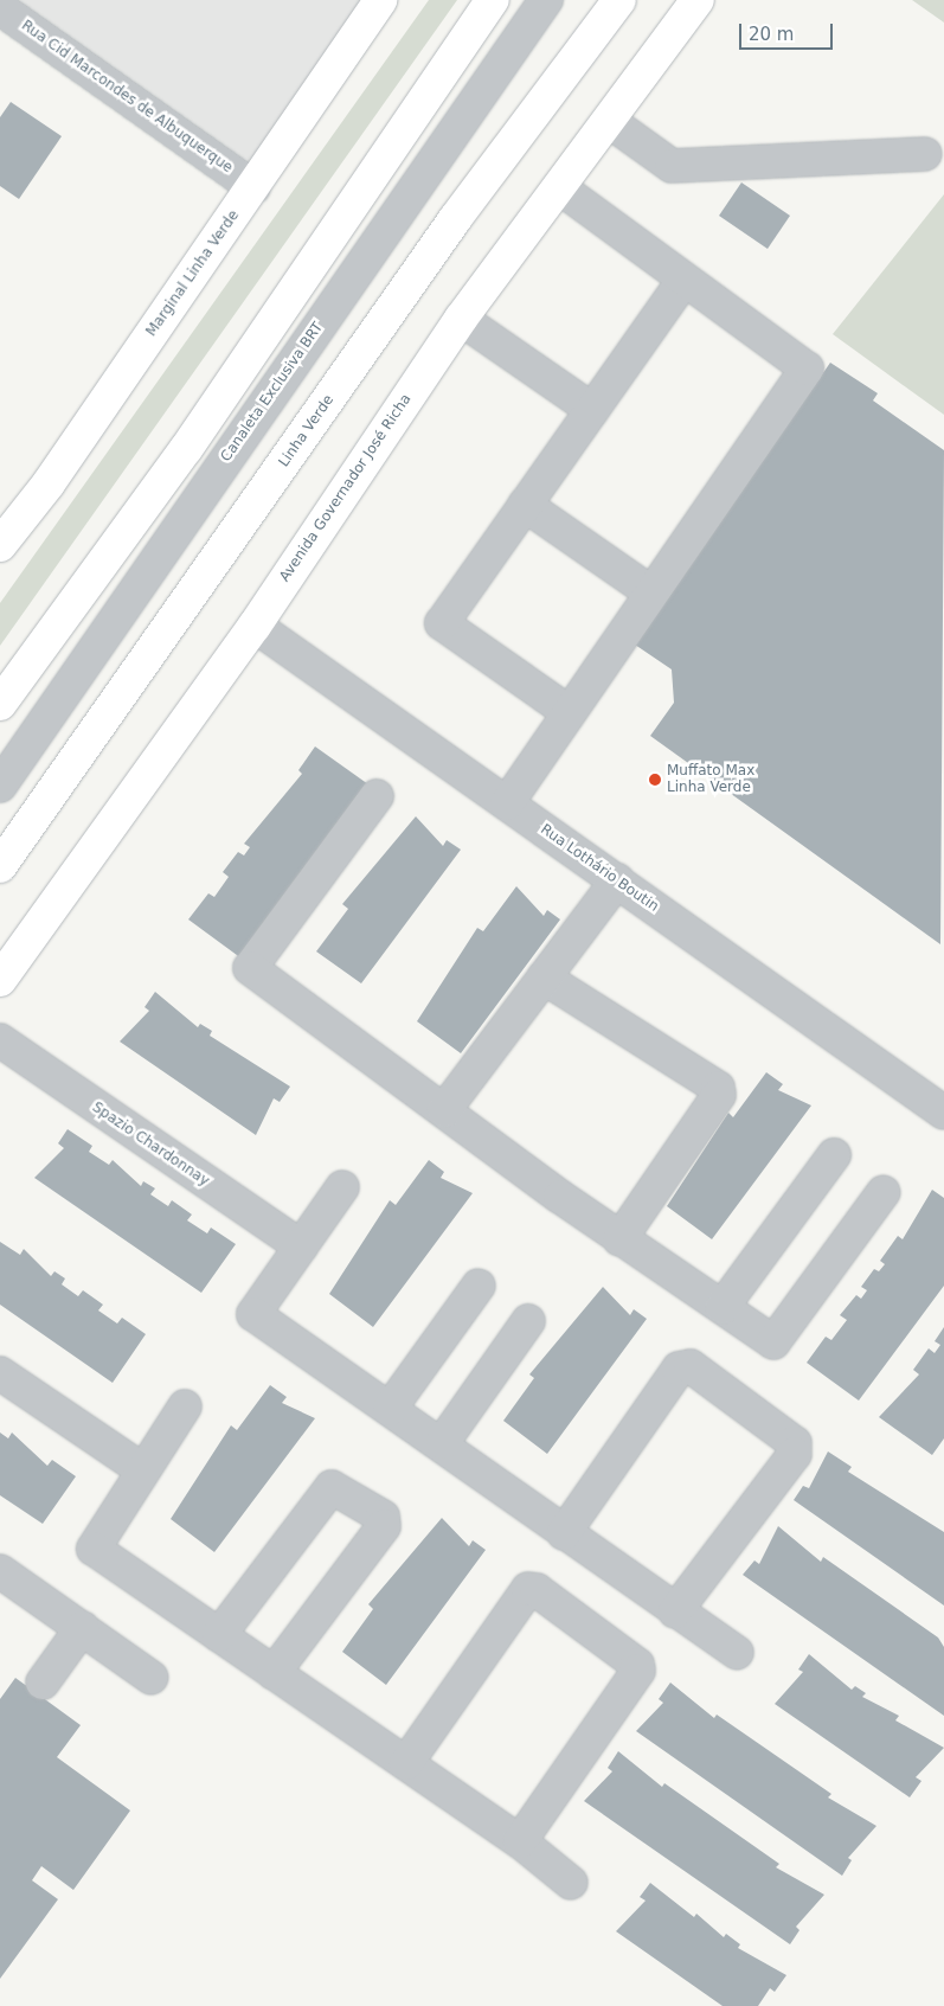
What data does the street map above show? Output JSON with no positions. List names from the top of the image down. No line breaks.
{"streets":{"main road":["Marginal Linha Verde","Linha Verde","Avenida Governador José Richa"],"street":["Rua Cid Marcondes de Albuquerque","Canaleta Exclusiva BRT","Rua Lothário Boutin","Spazio Chardonnay"]},"crossings":[["Rua Cid Marcondes de Albuquerque","Marginal Linha Verde"],["Avenida Governador José Richa","Rua Lothário Boutin"]],"places":["Muffato Max Linha Verde"],"scale_bar":"20 m"}
